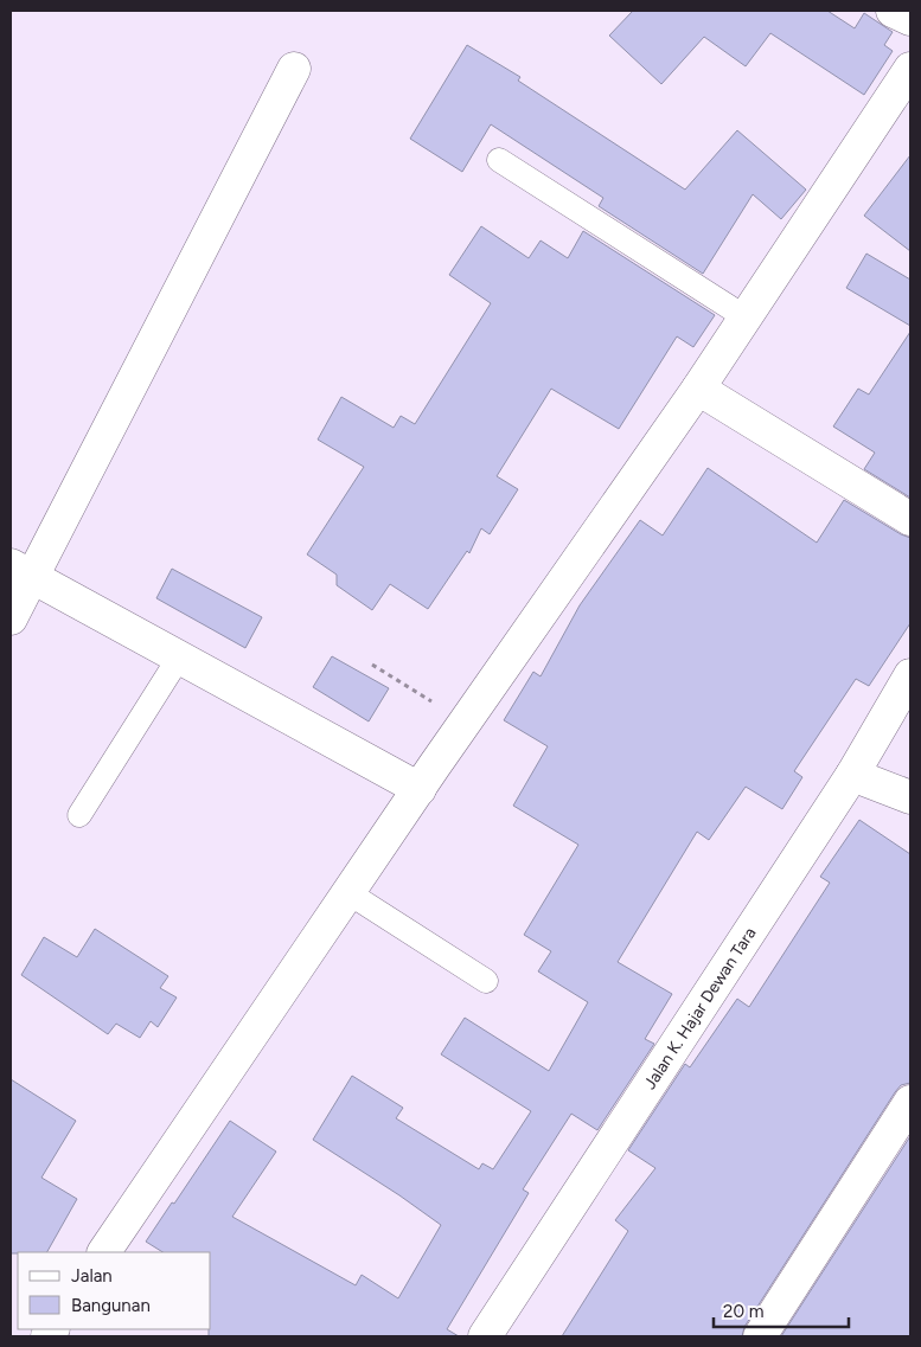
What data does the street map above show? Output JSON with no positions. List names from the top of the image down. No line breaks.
{"streets":{"street":["Jalan K. Hajar Dewan Tara"]},"legend":["Jalan","Bangunan"],"scale_bar":"20 m"}
